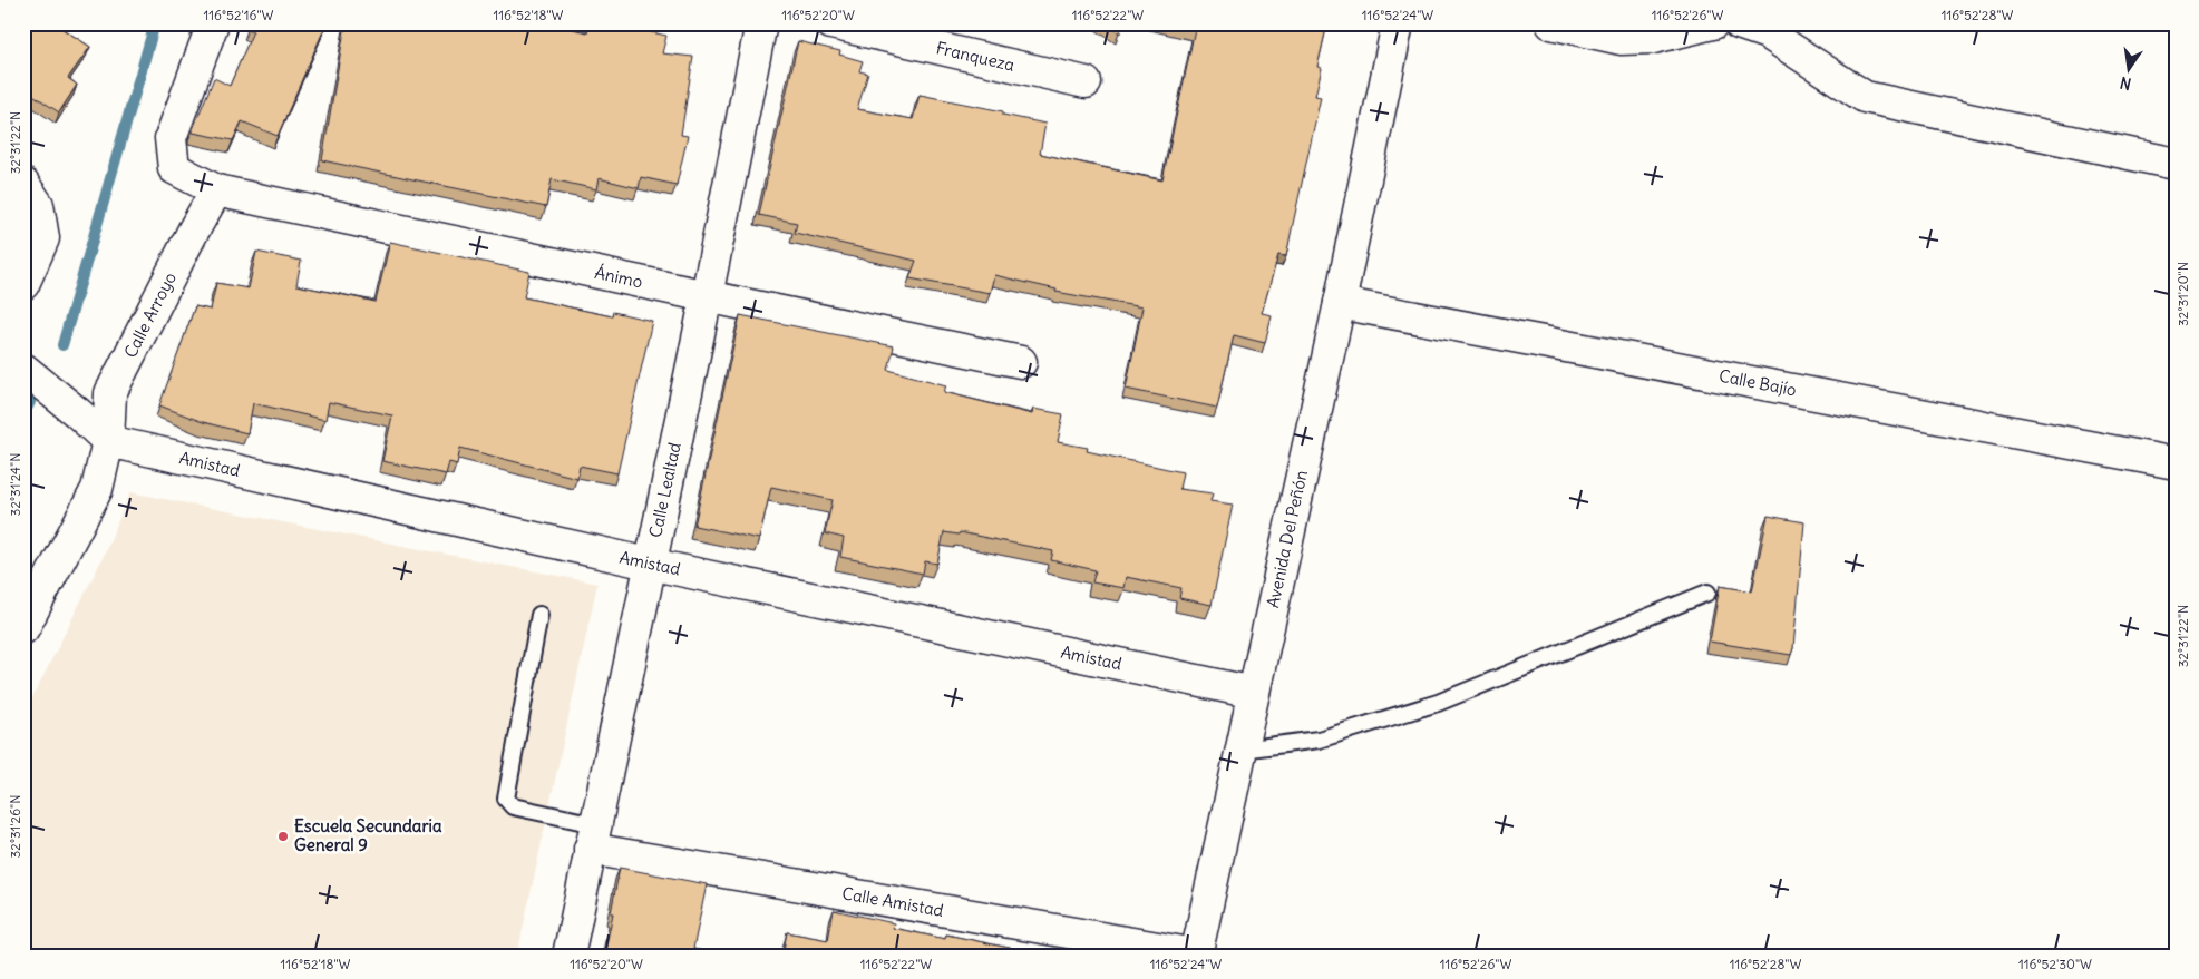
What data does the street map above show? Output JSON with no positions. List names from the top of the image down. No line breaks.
{"streets":{"street":["Franqueza","Ánimo","Calle Arroyo","Calle Bajío","Amistad","Calle Lealtad","Avenida Del Peñón","Calle Amistad"]},"crossings":[["Ánimo","Calle Arroyo"],["Ánimo","Calle Lealtad"],["Calle Arroyo","Amistad"],["Calle Bajío","Avenida Del Peñón"],["Amistad","Calle Lealtad"],["Amistad","Avenida Del Peñón"],["Calle Lealtad","Calle Amistad"],["Avenida Del Peñón","Calle Amistad"]],"places":["Escuela Secundaria General 9"],"north":"bottom","coordinates":["116°52'16\"W","116°52'18\"W","116°52'20\"W","116°52'22\"W","116°52'24\"W","116°52'26\"W","116°52'28\"W","32°31'22\"N","32°31'20\"N","32°31'24\"N","32°31'26\"N","116°52'30\"W"]}
